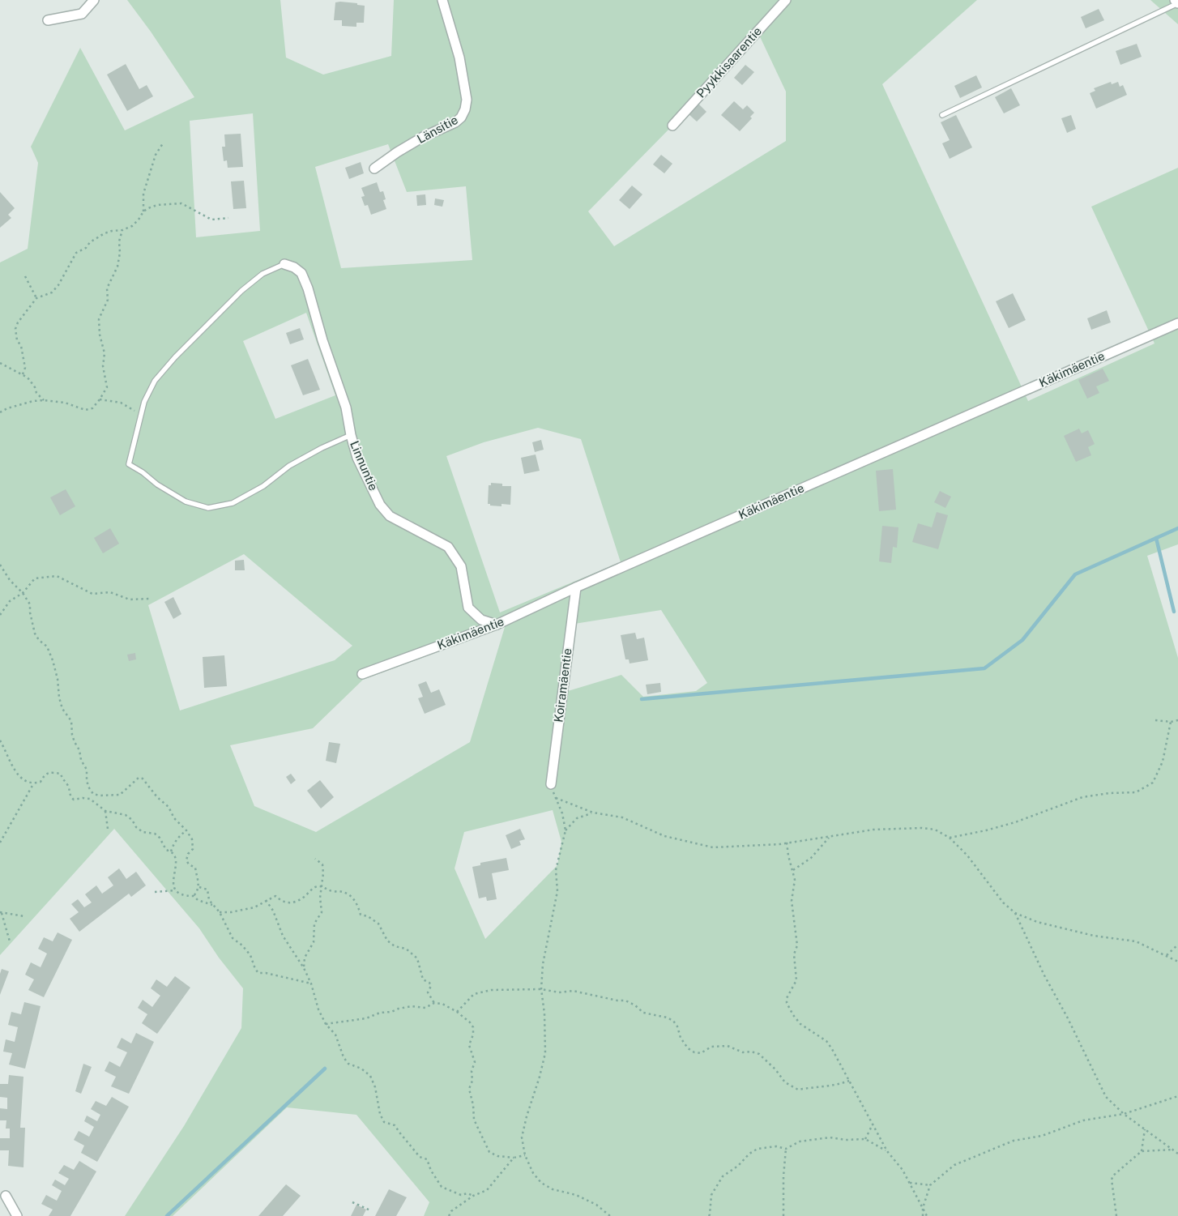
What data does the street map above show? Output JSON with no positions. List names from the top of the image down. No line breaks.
{"streets":{"street":["Pyykkisaarentie","Länsitie","Käkimäentie","Linnuntie","Koiramäentie"]},"crossings":[["Käkimäentie","Linnuntie"],["Käkimäentie","Koiramäentie"]]}
